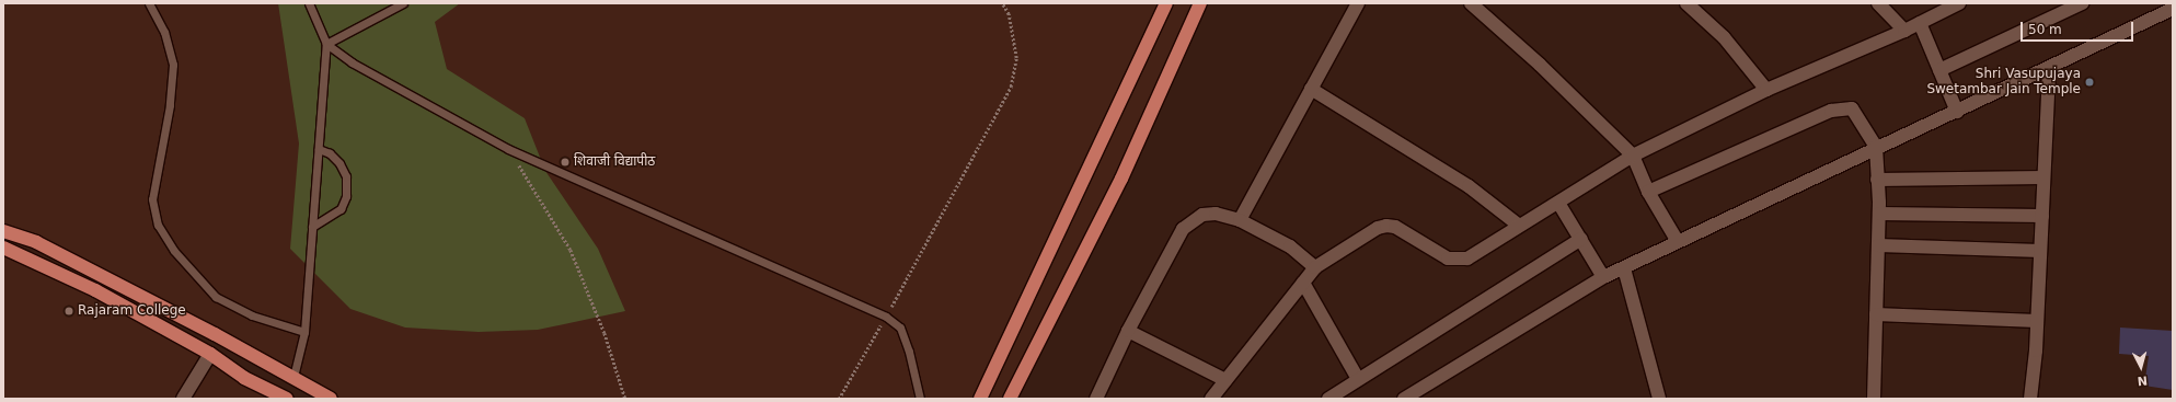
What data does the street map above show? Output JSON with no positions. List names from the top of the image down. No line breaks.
{"places":["Shri Vasupujaya Swetambar Jain Temple","शिवाजी विद्यापीठ","Rajaram College"],"scale_bar":"50 m","north":"bottom"}
